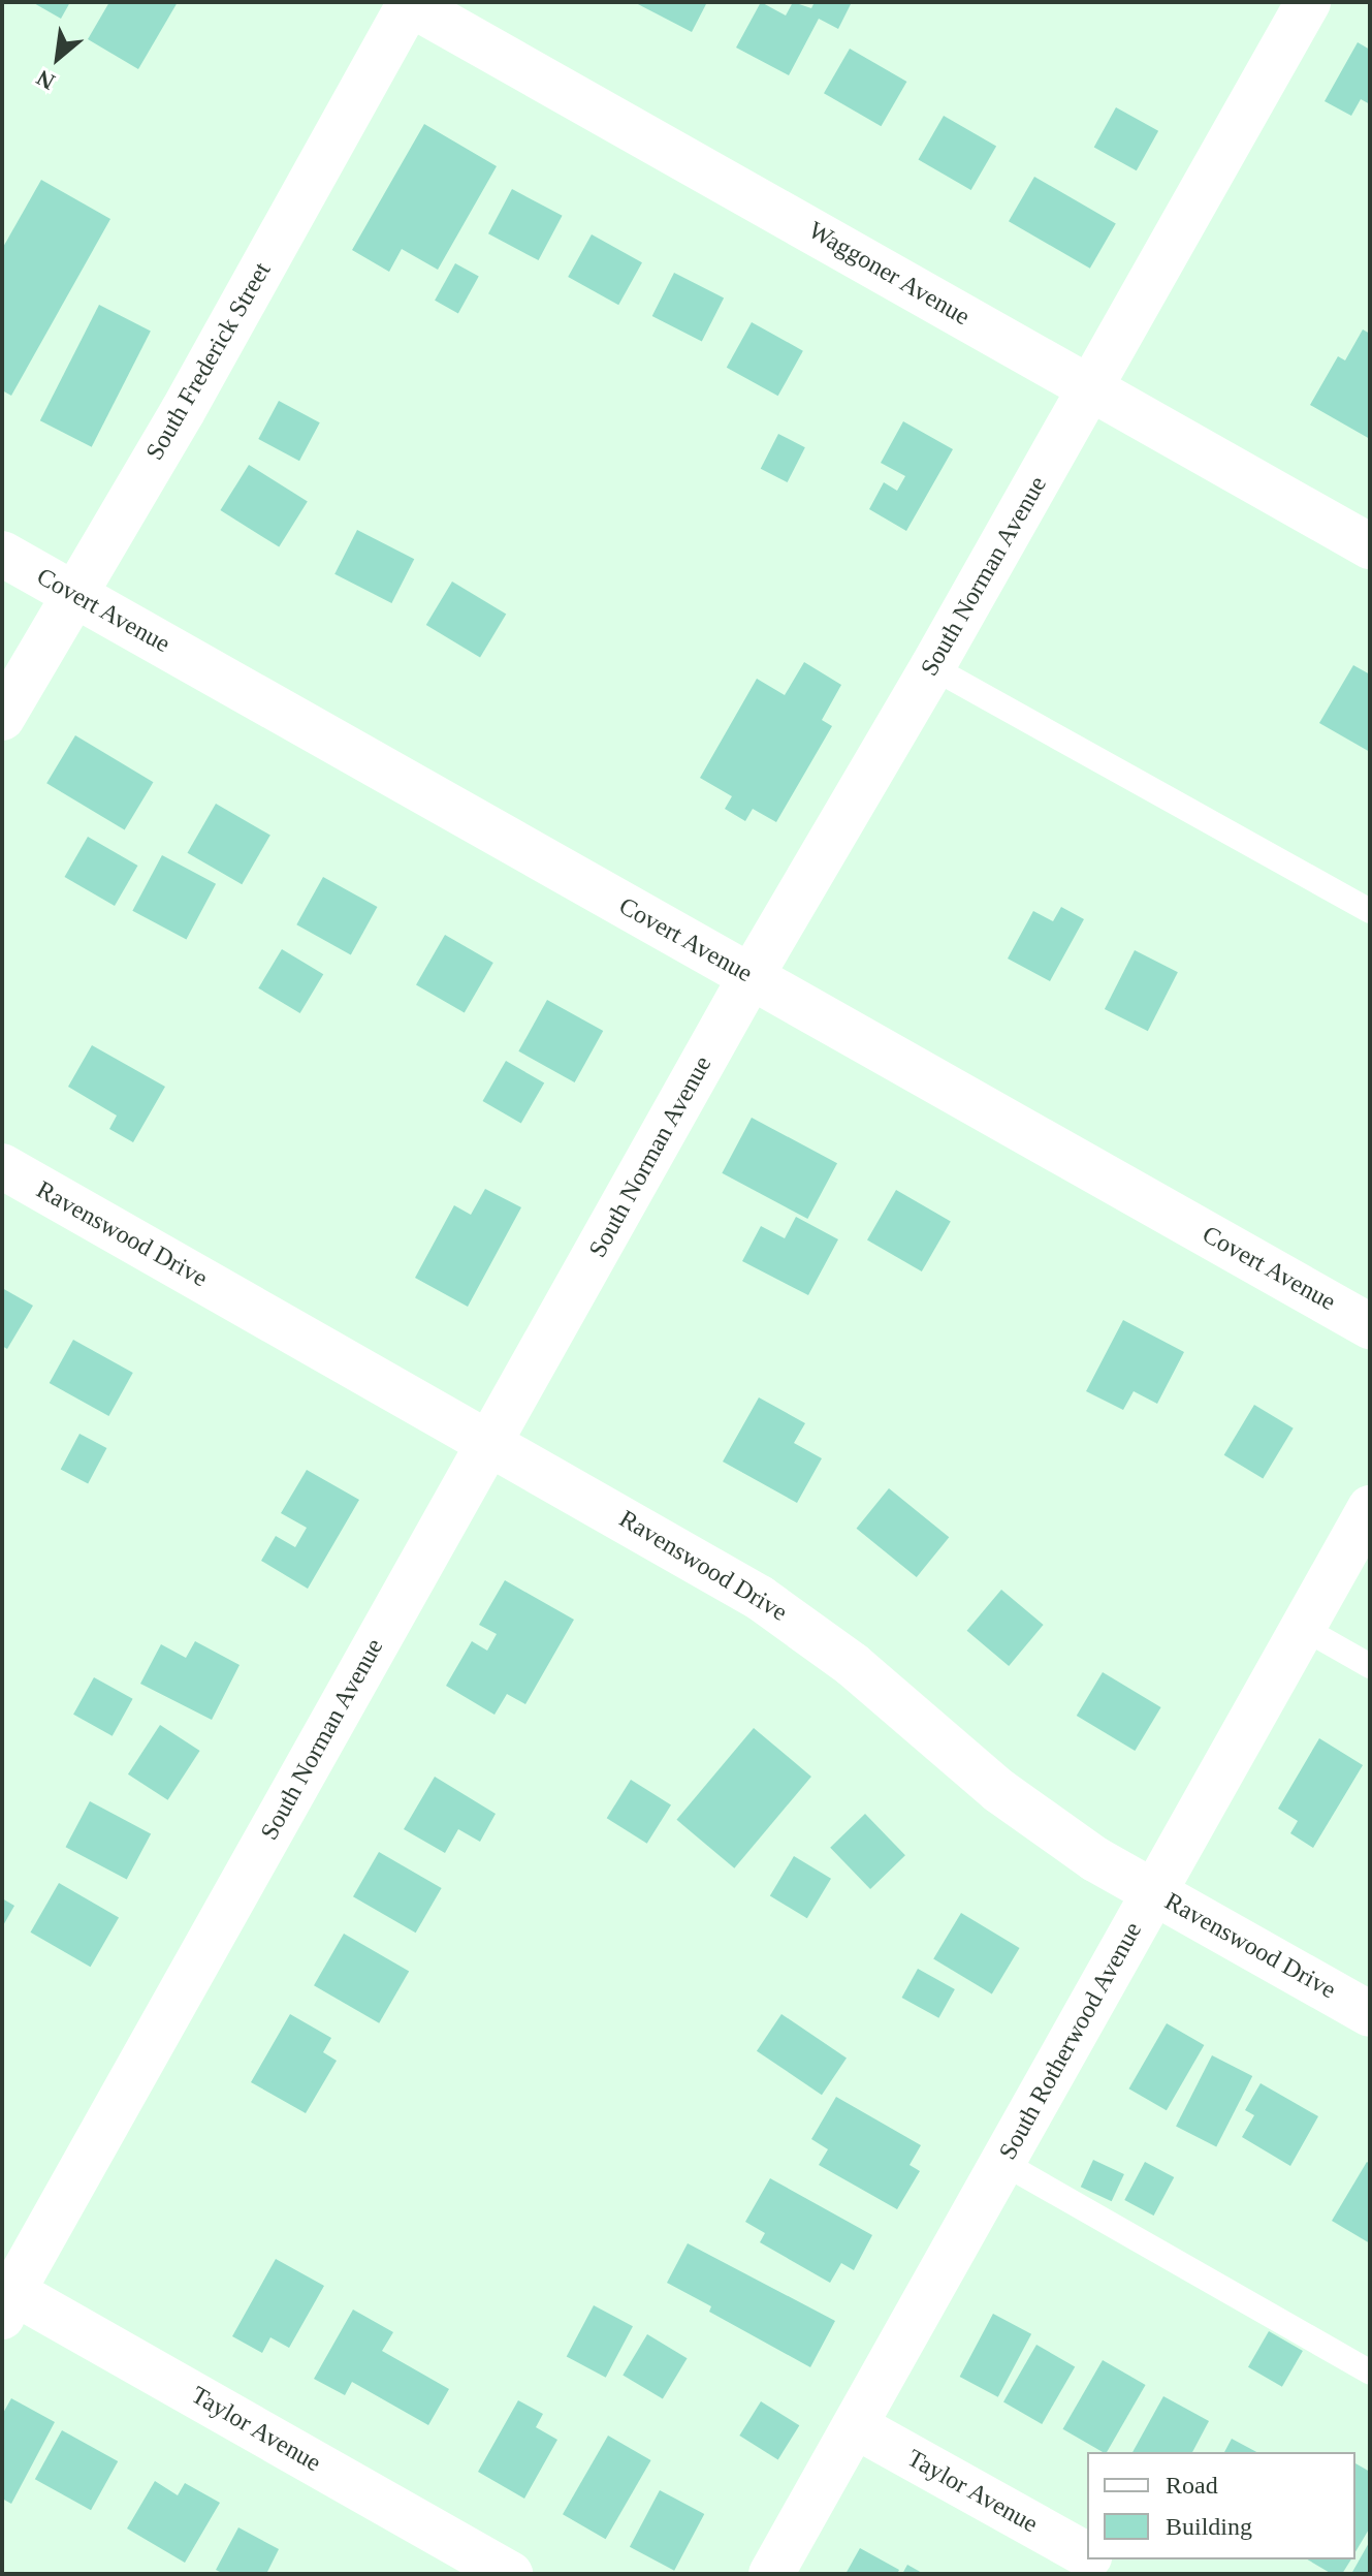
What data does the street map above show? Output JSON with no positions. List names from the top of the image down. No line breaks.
{"streets":{"street":["Waggoner Avenue","South Frederick Street","South Norman Avenue","Covert Avenue","Ravenswood Drive","South Rotherwood Avenue","Taylor Avenue"]},"crossings":[["Waggoner Avenue","South Frederick Street"],["Waggoner Avenue","South Norman Avenue"],["South Frederick Street","Covert Avenue"],["South Norman Avenue","Covert Avenue"],["South Norman Avenue","Ravenswood Drive"],["South Norman Avenue","Taylor Avenue"],["Ravenswood Drive","South Rotherwood Avenue"],["South Rotherwood Avenue","Taylor Avenue"]],"legend":["Road","Building"],"north":"bottom left"}
